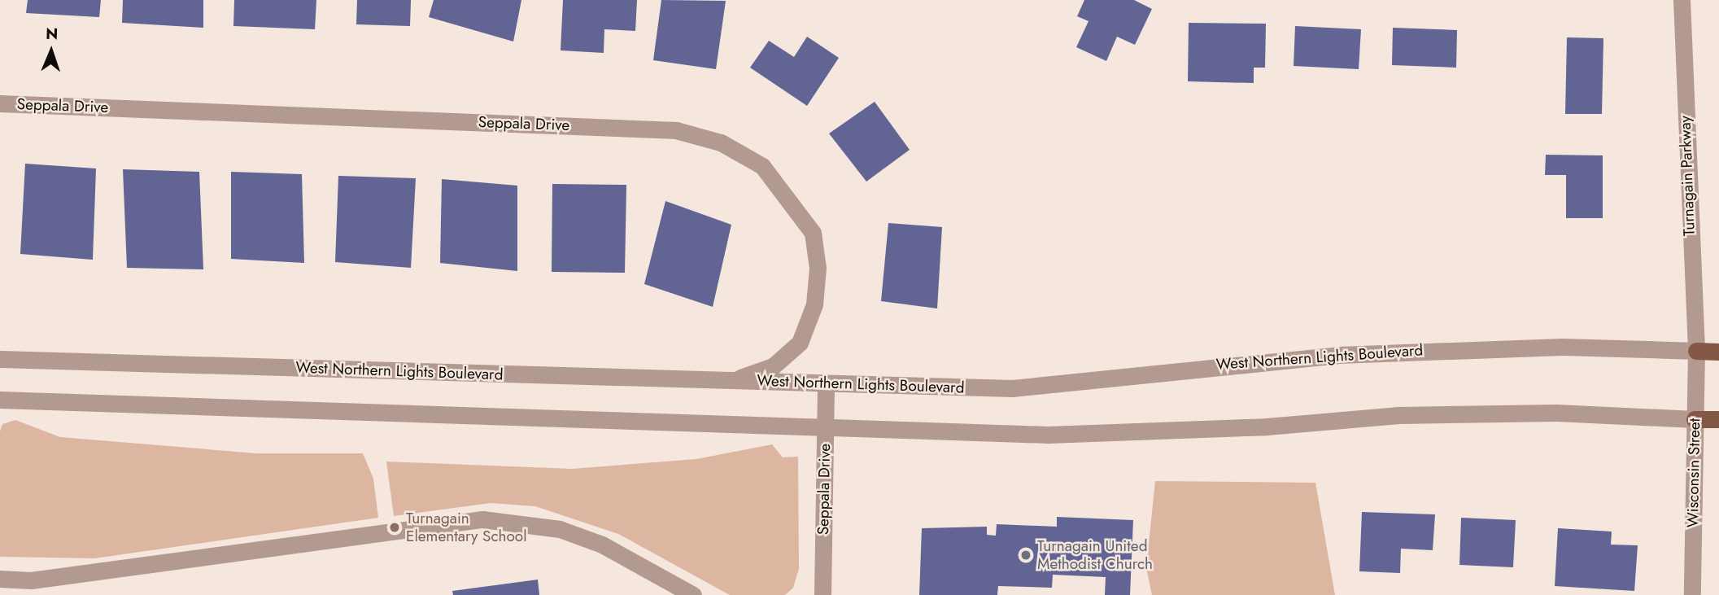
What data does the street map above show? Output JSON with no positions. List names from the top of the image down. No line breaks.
{"streets":{"main road":["West Northern Lights Boulevard"],"street":["Seppala Drive","Turnagain Parkway","Wisconsin Street"]},"crossings":[["Seppala Drive","West Northern Lights Boulevard"],["Turnagain Parkway","West Northern Lights Boulevard"],["Turnagain Parkway","Wisconsin Street"],["West Northern Lights Boulevard","Wisconsin Street"]],"places":["Turnagain Elementary School","Turnagain United Methodist Church"],"north":"top"}
